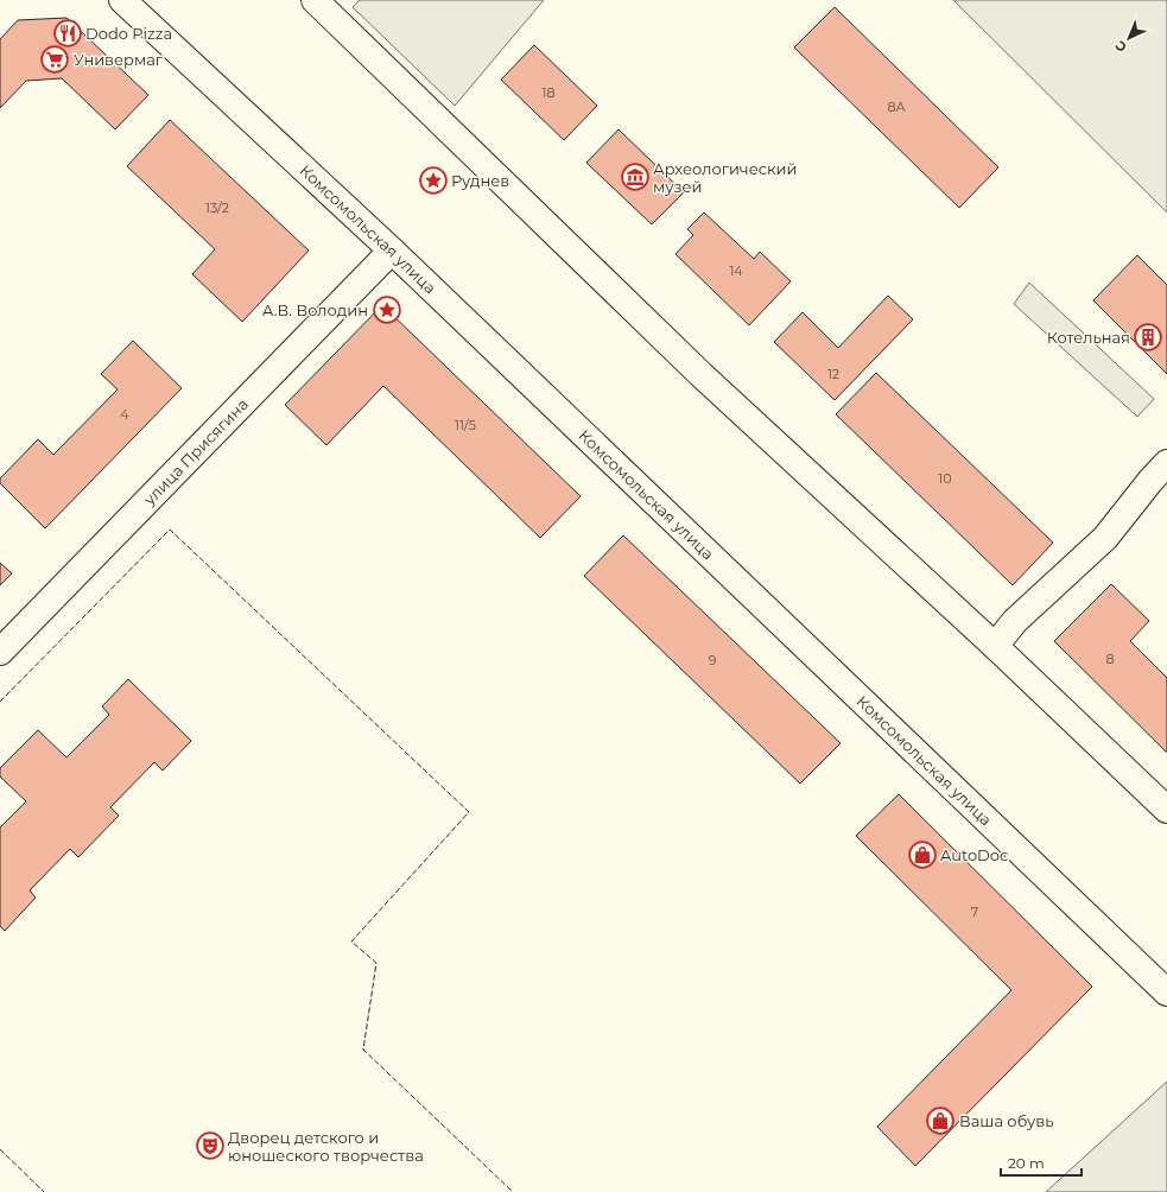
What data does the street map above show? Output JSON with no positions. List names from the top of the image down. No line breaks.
{"streets":{"main road":["Комсомольская улица","улица Присягина"]},"crossings":[["Комсомольская улица","улица Присягина"]],"places":{"restaurant":["Dodo Pizza"],"supermarket":["Универмаг"],"museum":["Археологический музей"],"place":["Руднев","А.В. Володин"],"building":["Котельная"],"shop":["AutoDoc","Ваша обувь"],"theatre":["Дворец детского и юношеского творчества"]},"house_numbers":["18","8А","13/2","14","12","4","11/5","10","8","9","7"],"scale_bar":"20 m","north":"bottom left"}
